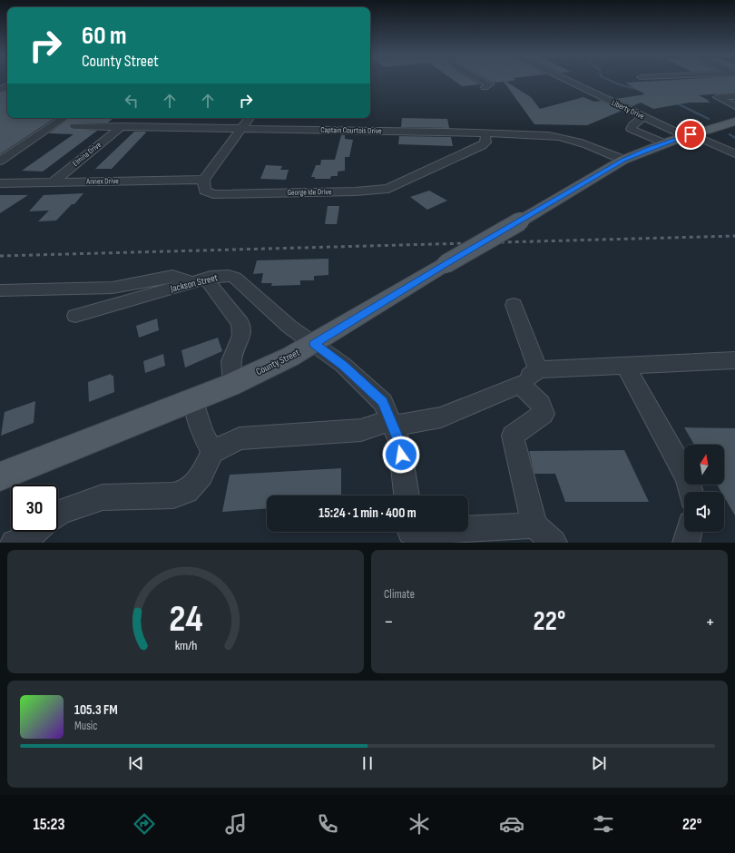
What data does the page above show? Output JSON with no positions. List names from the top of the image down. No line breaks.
{"streets":{"main road":["County Street"],"street":["Liberty Drive","Captain Courtois Drive","Elmina Drive","Annex Drive","George Ide Drive","Jackson Street"]},"crossings":[["Liberty Drive","County Street"],["Captain Courtois Drive","Elmina Drive"],["Captain Courtois Drive","George Ide Drive"],["Captain Courtois Drive","County Street"],["Elmina Drive","Annex Drive"],["Annex Drive","George Ide Drive"],["Jackson Street","County Street"]],"north":"top","page":{"turn":["60 m","County Street"],"limit":"30","trip":"15:24 · 1 min · 400 m","tile":"Climate","heat":["−","22°","+"],"song":["105.3 FM","Music"],"tabs":["15:23","22°"],"gauge":["24","km/h"]}}
